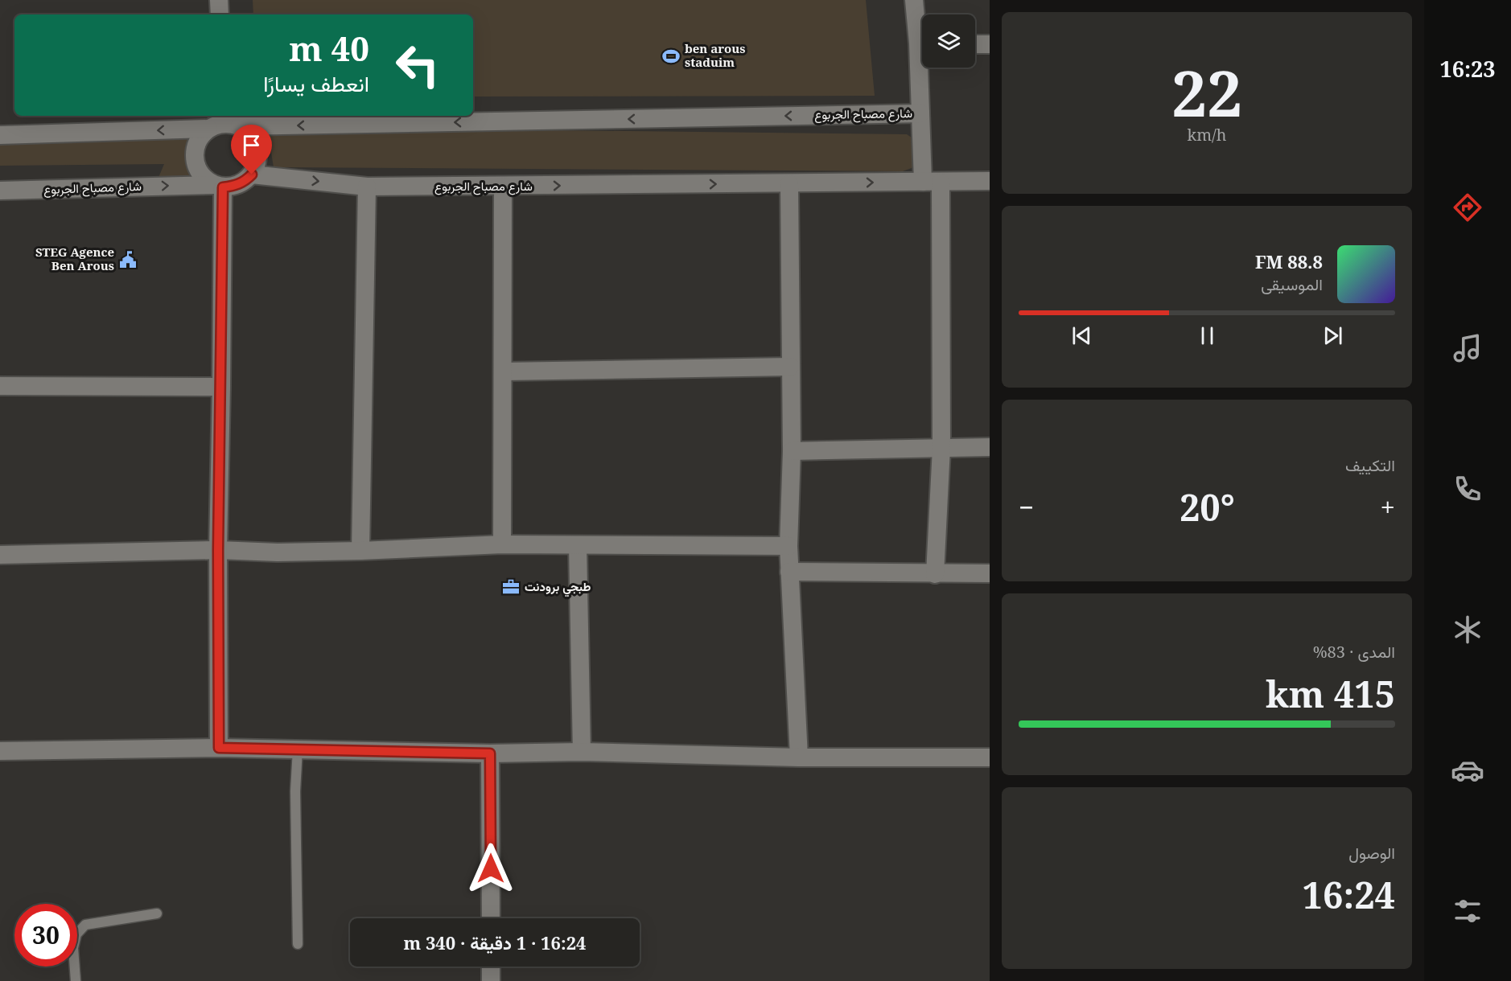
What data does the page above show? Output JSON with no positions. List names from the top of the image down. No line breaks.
{"streets":{"street":["شارع مصباح الجربوع"]},"places":{"sports":["ben arous staduim"],"public building":["STEG Agence Ben Arous"],"office":["طبجي برودنت"]},"page":{"tabs":"16:23","tile":[["22","km/h"],"التكييف",["المدى · 83%","415 km"],["الوصول","16:24"]],"turn":["40 m","انعطف يسارًا"],"song":["88.8 FM","الموسيقى"],"heat":["−","20°","+"],"limit":"30","trip":"16:24 · 1 دقيقة · 340 m"}}
